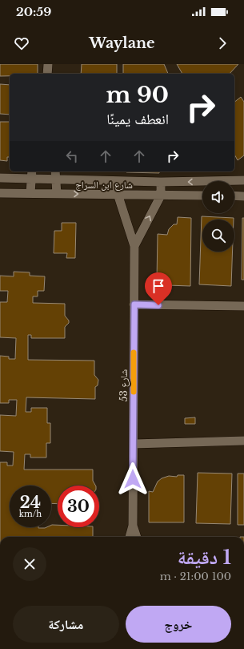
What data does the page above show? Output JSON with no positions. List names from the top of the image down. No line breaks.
{"streets":{"street":["شارع ابن السراج","شارع 53"]},"crossings":[["شارع ابن السراج","شارع 53"]],"page":{"status":"20:59","header":"Waylane","turn":["90 m","انعطف يمينًا"],"speed":"24 km/h","limit":"30","heading":["1 دقيقة","100 m · 21:00"],"buttons":["خروج","مشاركة"]}}
